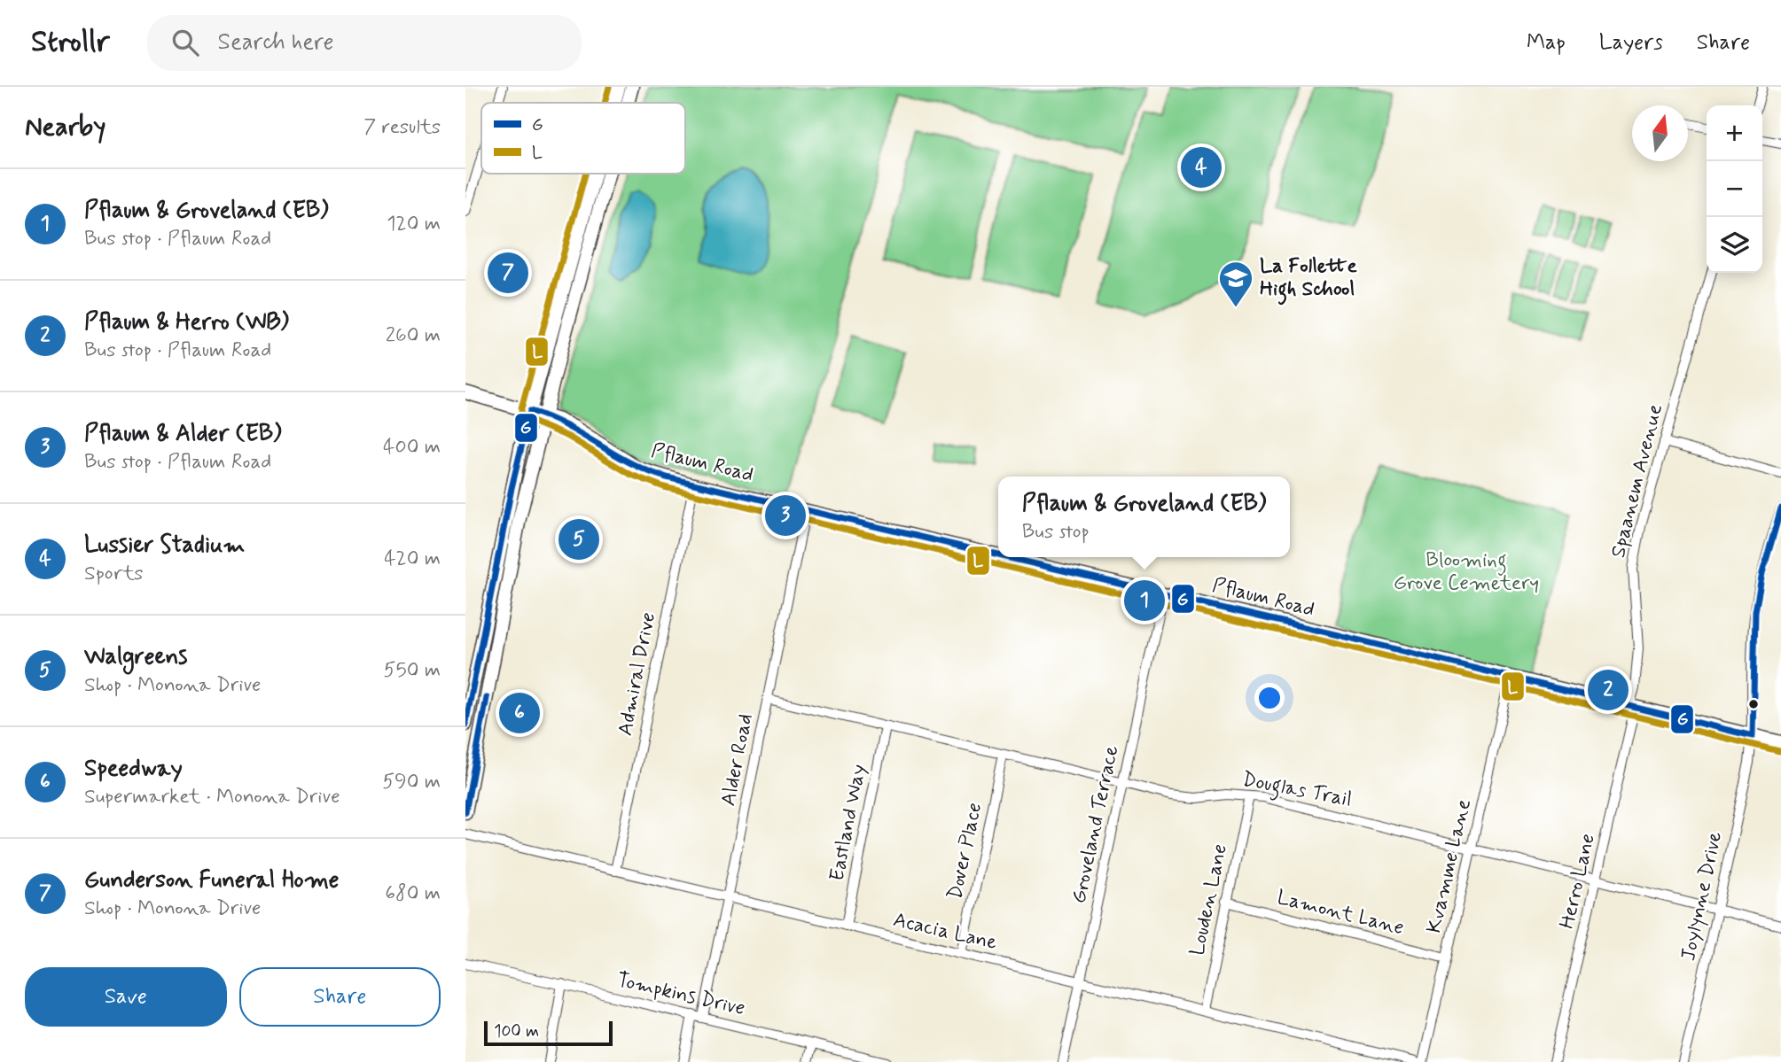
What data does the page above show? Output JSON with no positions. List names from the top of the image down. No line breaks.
{"streets":{"street":["Pflaum Road","Spaanem Avenue","Admiral Drive","Alder Road","Douglas Trail","Eastland Way","Groveland Terrace","Dover Place","Kvamme Lane","Herro Lane","Joylynne Drive","Louden Lane","Lamont Lane","Acacia Lane","Tompkins Drive"]},"crossings":[["Pflaum Road","Spaanem Avenue"],["Pflaum Road","Admiral Drive"],["Pflaum Road","Alder Road"],["Pflaum Road","Groveland Terrace"],["Pflaum Road","Kvamme Lane"],["Pflaum Road","Herro Lane"],["Pflaum Road","Joylynne Drive"],["Spaanem Avenue","Herro Lane"],["Admiral Drive","Acacia Lane"],["Alder Road","Douglas Trail"],["Alder Road","Acacia Lane"],["Alder Road","Tompkins Drive"],["Douglas Trail","Eastland Way"],["Douglas Trail","Groveland Terrace"],["Douglas Trail","Dover Place"],["Douglas Trail","Kvamme Lane"],["Douglas Trail","Herro Lane"],["Douglas Trail","Joylynne Drive"],["Douglas Trail","Louden Lane"],["Eastland Way","Acacia Lane"],["Groveland Terrace","Acacia Lane"],["Dover Place","Acacia Lane"],["Kvamme Lane","Lamont Lane"],["Louden Lane","Lamont Lane"],["Louden Lane","Acacia Lane"]],"parks":["Blooming Grove Cemetery"],"places":{"school or university":["La Follette High School"]},"lines":["transit line L","transit line G"],"legend":["G","L"],"scale_bar":"100 m","north":"top","page":{"header":"Strollr","search":"Search here","nav":["Map","Layers","Share"],"heading":["Nearby","7 results"],"map_buttons":["+","−"],"pins":["4","7","3","5","1","2","6"],"list":[{"mark":"1","name":"Pflaum & Groveland (EB)","note":"Bus stop · Pflaum Road","value":"120 m"},{"mark":"2","name":"Pflaum & Herro (WB)","note":"Bus stop · Pflaum Road","value":"260 m"},{"mark":"3","name":"Pflaum & Alder (EB)","note":"Bus stop · Pflaum Road","value":"400 m"},{"mark":"4","name":"Lussier Stadium","note":"Sports","value":"420 m"},{"mark":"5","name":"Walgreens","note":"Shop · Monona Drive","value":"550 m"},{"mark":"6","name":"Speedway","note":"Supermarket · Monona Drive","value":"590 m"},{"mark":"7","name":"Gunderson Funeral Home","note":"Shop · Monona Drive","value":"680 m"}],"popup":["Pflaum & Groveland (EB)","Bus stop"],"buttons":["Save","Share"],"scale":"100 m"}}
